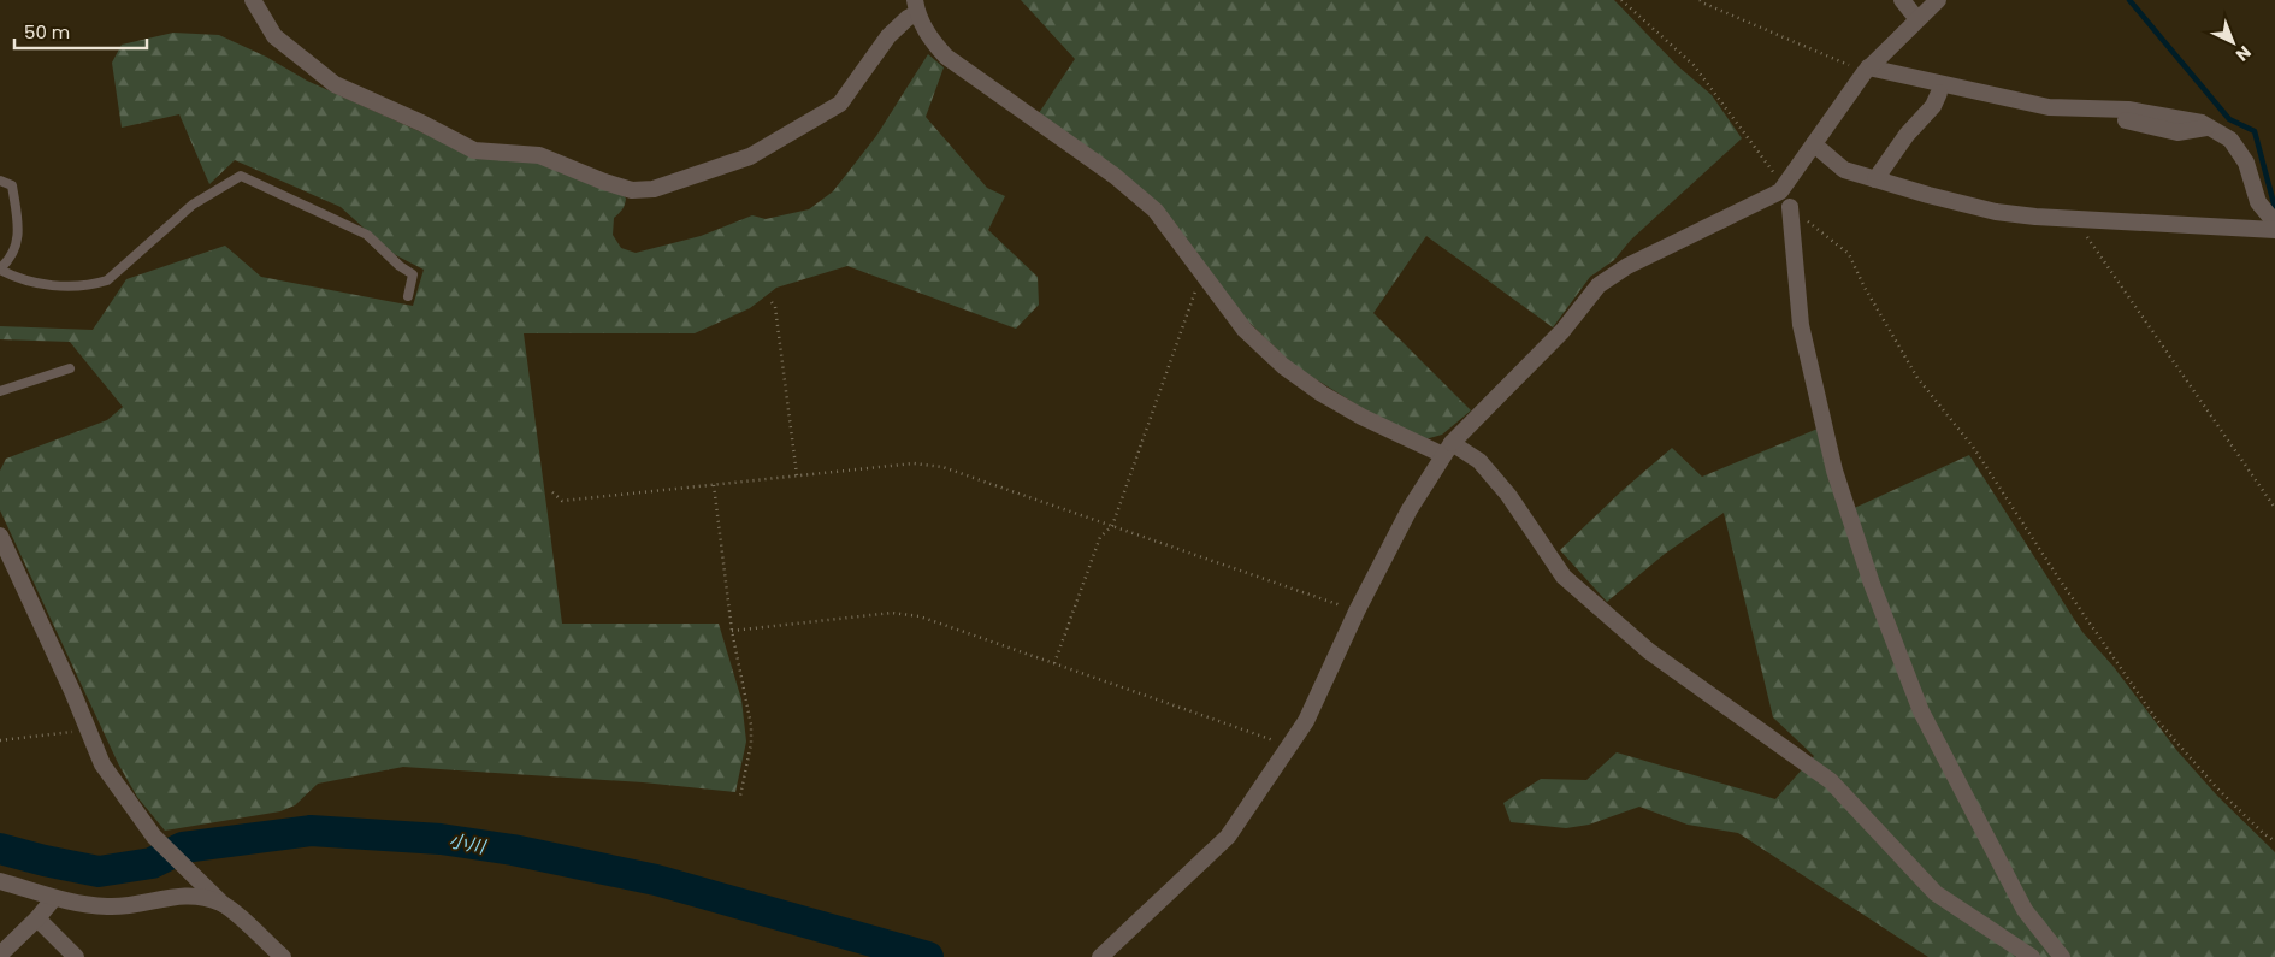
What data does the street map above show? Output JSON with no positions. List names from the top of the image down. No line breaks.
{"water":["小川"],"scale_bar":"50 m","north":"bottom right"}
